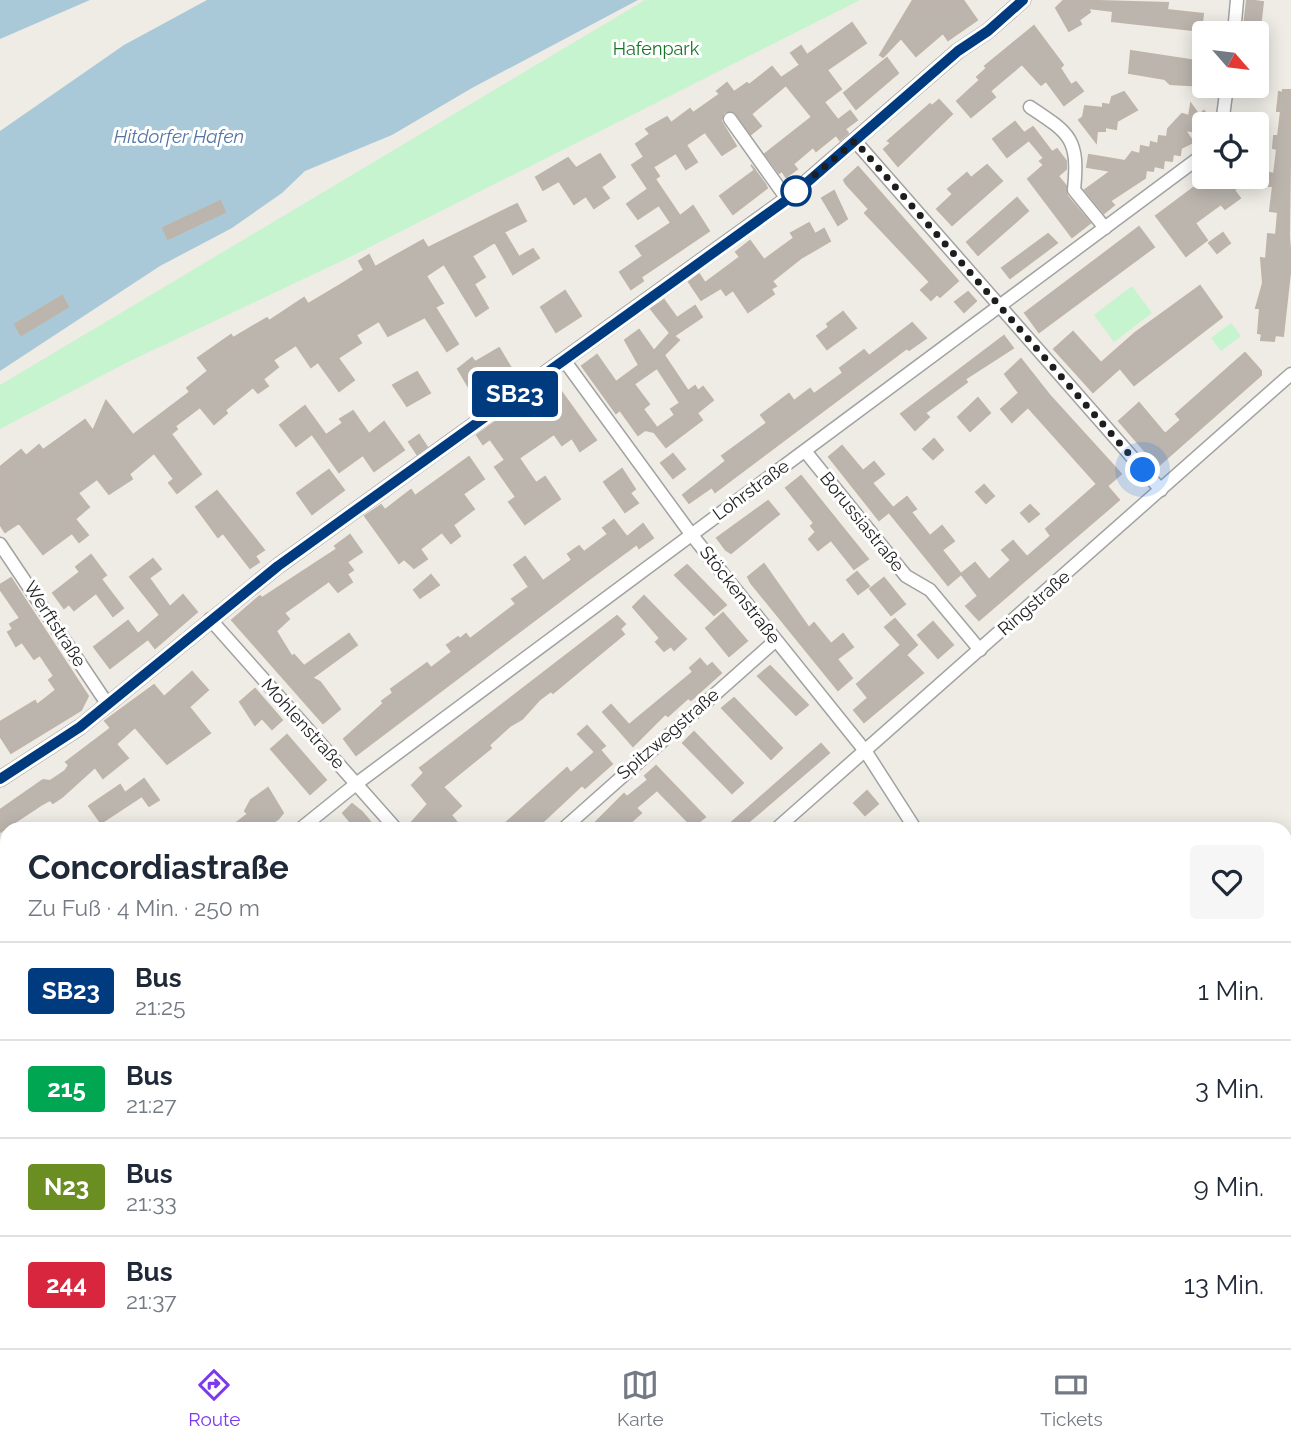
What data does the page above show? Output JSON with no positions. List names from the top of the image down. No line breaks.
{"streets":{"street":["Lohrstraße","Borussiastraße","Stöckenstraße","Ringstraße","Werftstraße","Mohlenstraße","Spitzwegstraße"]},"crossings":[["Lohrstraße","Borussiastraße"],["Lohrstraße","Stöckenstraße"],["Lohrstraße","Mohlenstraße"],["Borussiastraße","Ringstraße"],["Stöckenstraße","Ringstraße"],["Stöckenstraße","Spitzwegstraße"]],"water":["Hitdorfer Hafen"],"parks":["Hafenpark"],"lines":["bus line SB23"],"north":"bottom right","page":{"on_map":"SB23","heading":["Concordiastraße","Zu Fuß · 4 Min. · 250 m"],"list":[{"mark":"SB23","name":"Bus","note":"21:25","value":"1 Min."},{"mark":"215","name":"Bus","note":"21:27","value":"3 Min."},{"mark":"N23","name":"Bus","note":"21:33","value":"9 Min."},{"mark":"244","name":"Bus","note":"21:37","value":"13 Min."}],"tabs":["Route","Karte","Tickets"]}}
